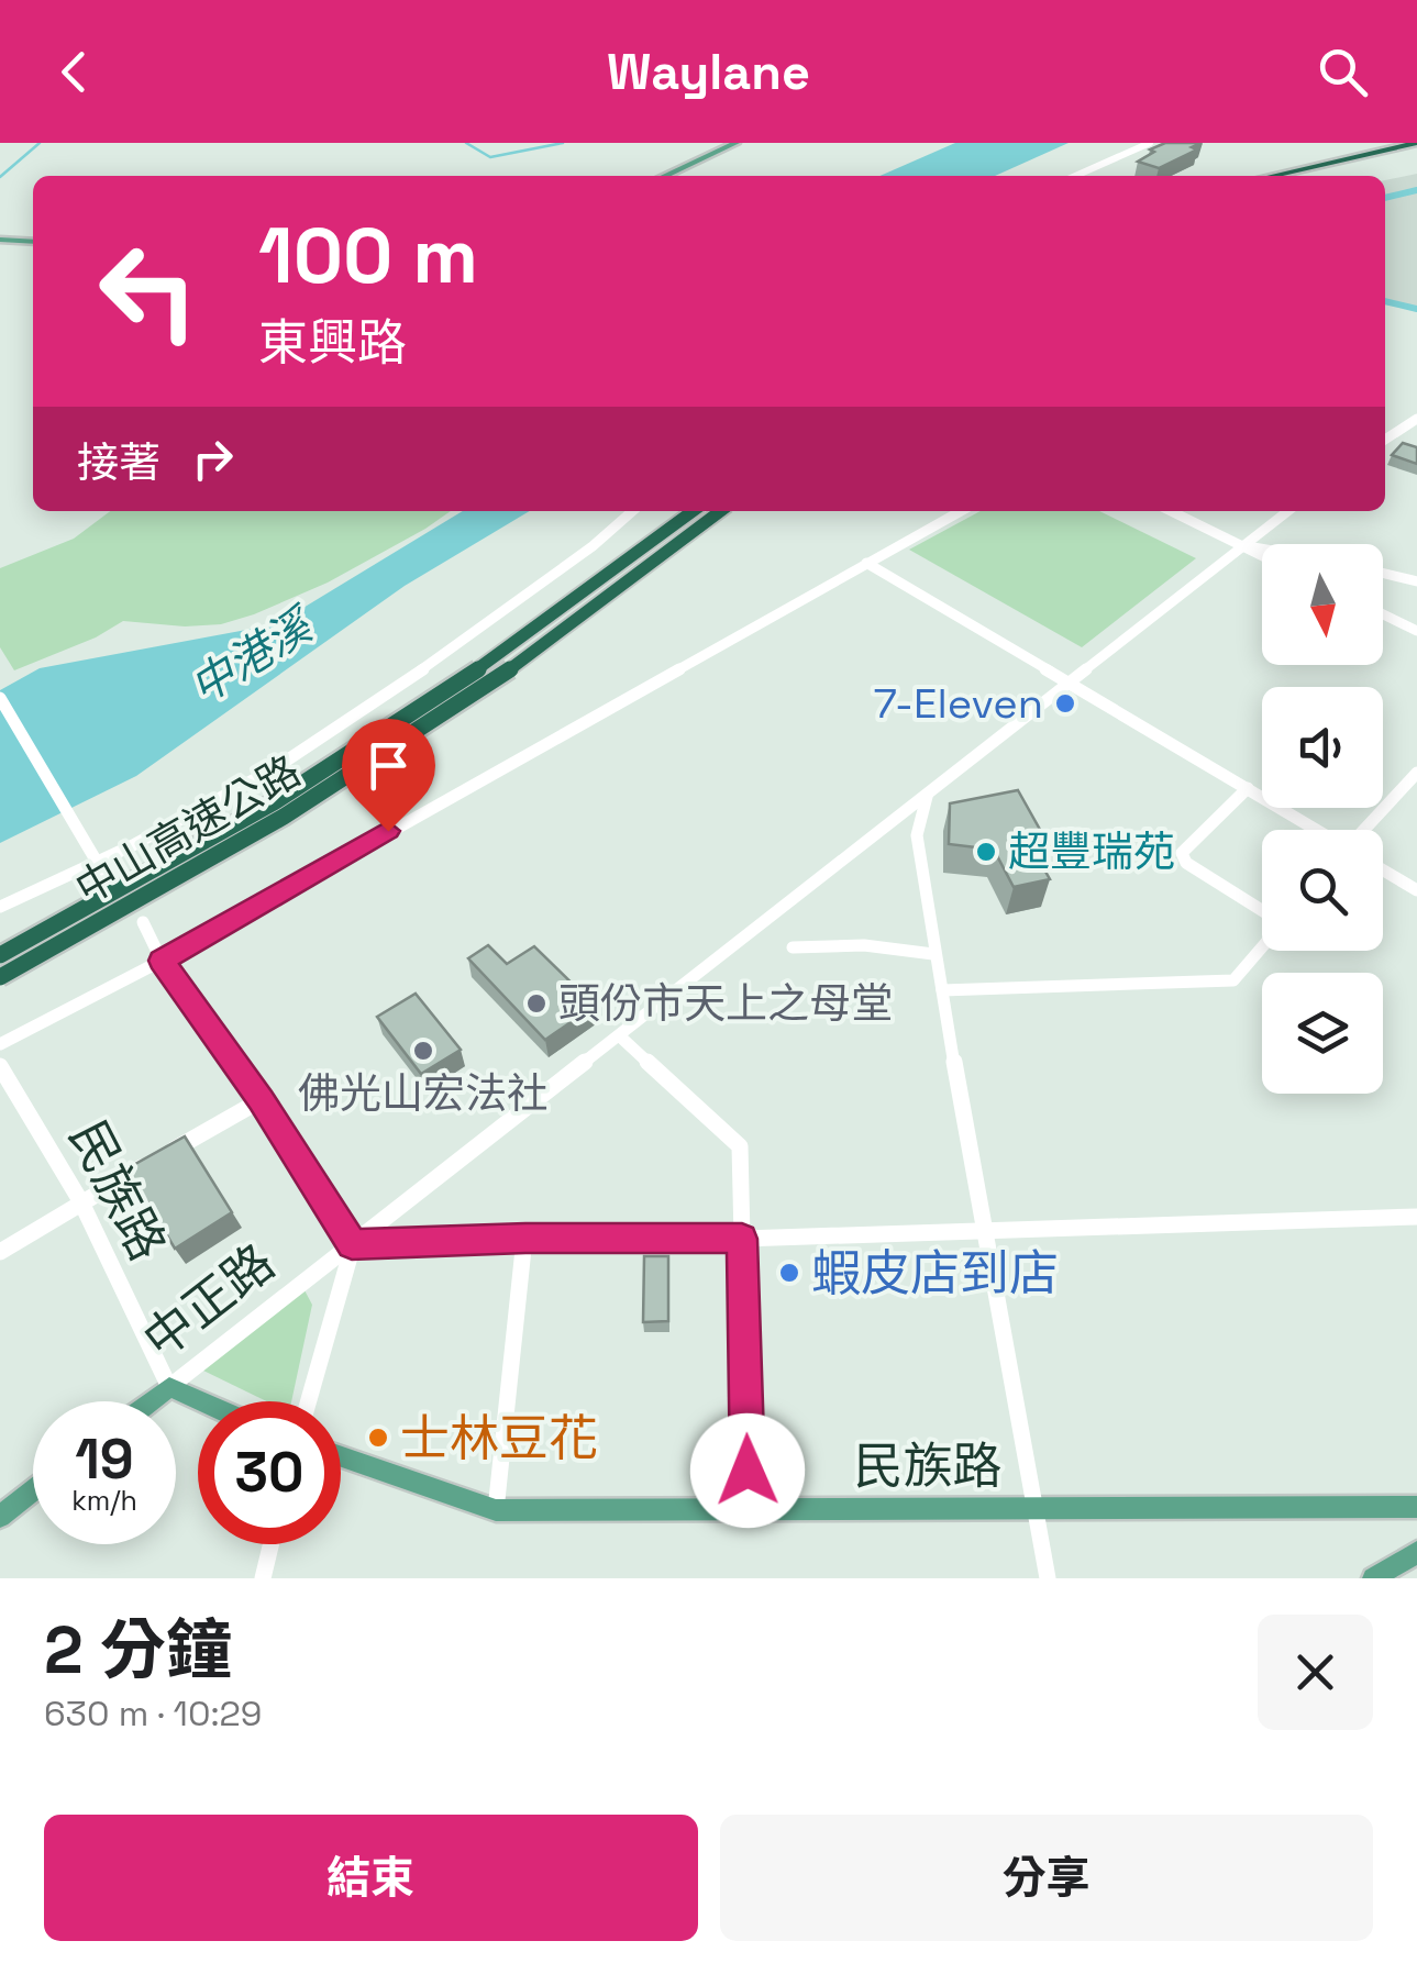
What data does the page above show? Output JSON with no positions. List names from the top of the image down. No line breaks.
{"streets":{"highway":["中山高速公路"],"main road":["民族路","中正路"]},"crossings":[["民族路","中正路"]],"water":["中港溪"],"places":["7-Eleven","超豐瑞苑","頭份市天上之母堂","佛光山宏法社","蝦皮店到店","士林豆花"],"north":"bottom","page":{"header":"Waylane","turn":["100 m","東興路"],"then":"接著","speed":"19 km/h","limit":"30","heading":["2 分鐘","630 m · 10:29"],"buttons":["結束","分享"]}}
